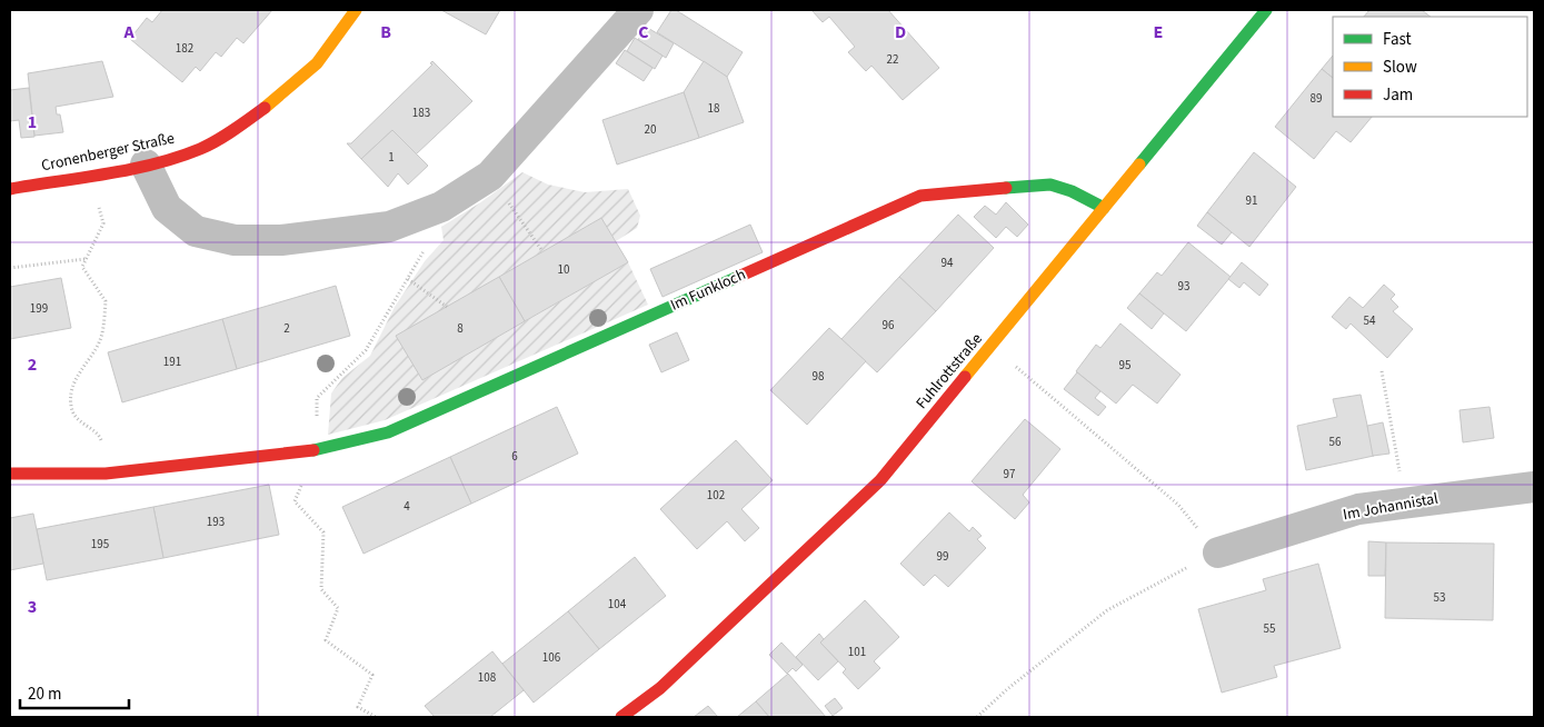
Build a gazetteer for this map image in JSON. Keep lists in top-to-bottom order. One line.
{"streets":{"street":["Cronenberger Straße","Im Funkloch","Fuhlrottstraße","Im Johannistal"]},"crossings":[["Im Funkloch","Fuhlrottstraße"]],"house_numbers":["182","22","89","18","183","20","1","91","94","10","93","199","54","96","2","8","191","95","98","56","6","97","102","4","193","195","99","53","104","55","101","106","108"],"legend":["Fast","Slow","Jam"],"scale_bar":"20 m","grid":{"columns":["A","B","C","D","E"],"rows":["1","2","3"]}}
